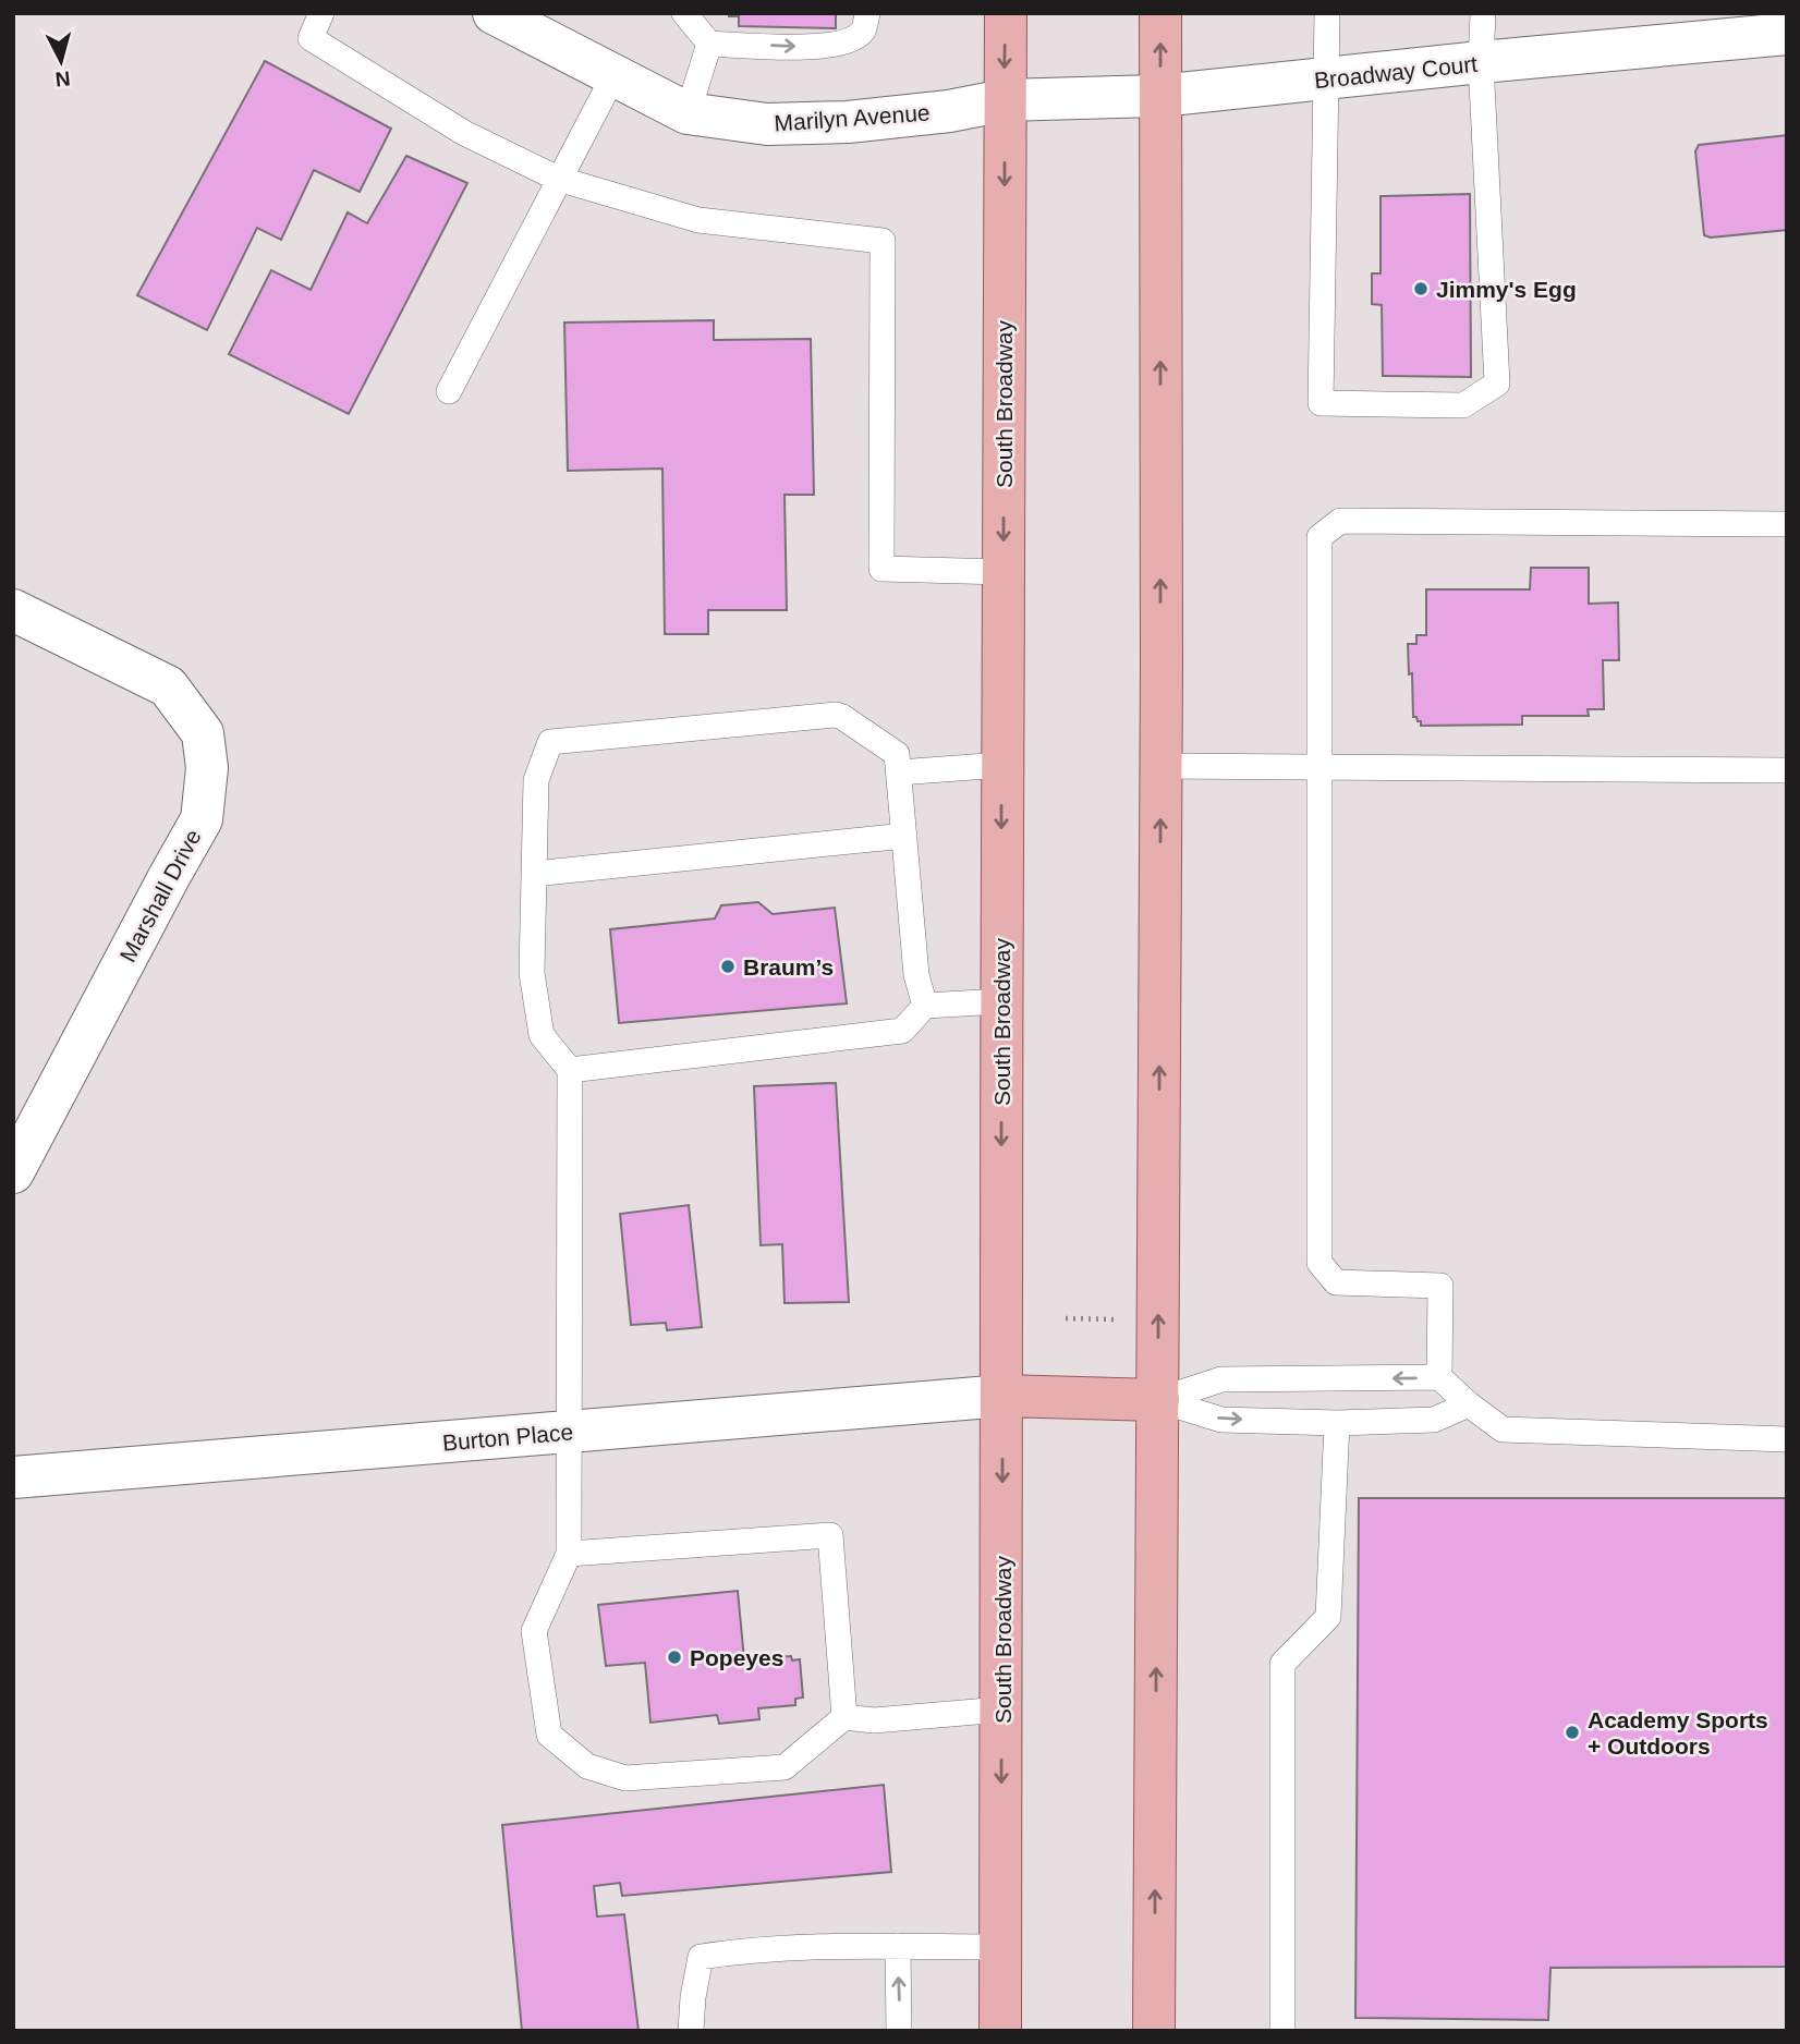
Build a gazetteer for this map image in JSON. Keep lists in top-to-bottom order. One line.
{"streets":{"main road":["South Broadway"],"street":["Broadway Court","Marilyn Avenue","Marshall Drive","Burton Place"]},"crossings":[["Broadway Court","Marilyn Avenue"],["Broadway Court","South Broadway"],["Marilyn Avenue","South Broadway"],["South Broadway","Burton Place"]],"places":["Jimmy's Egg","Braum’s","Popeyes","Academy Sports + Outdoors"],"north":"bottom"}
